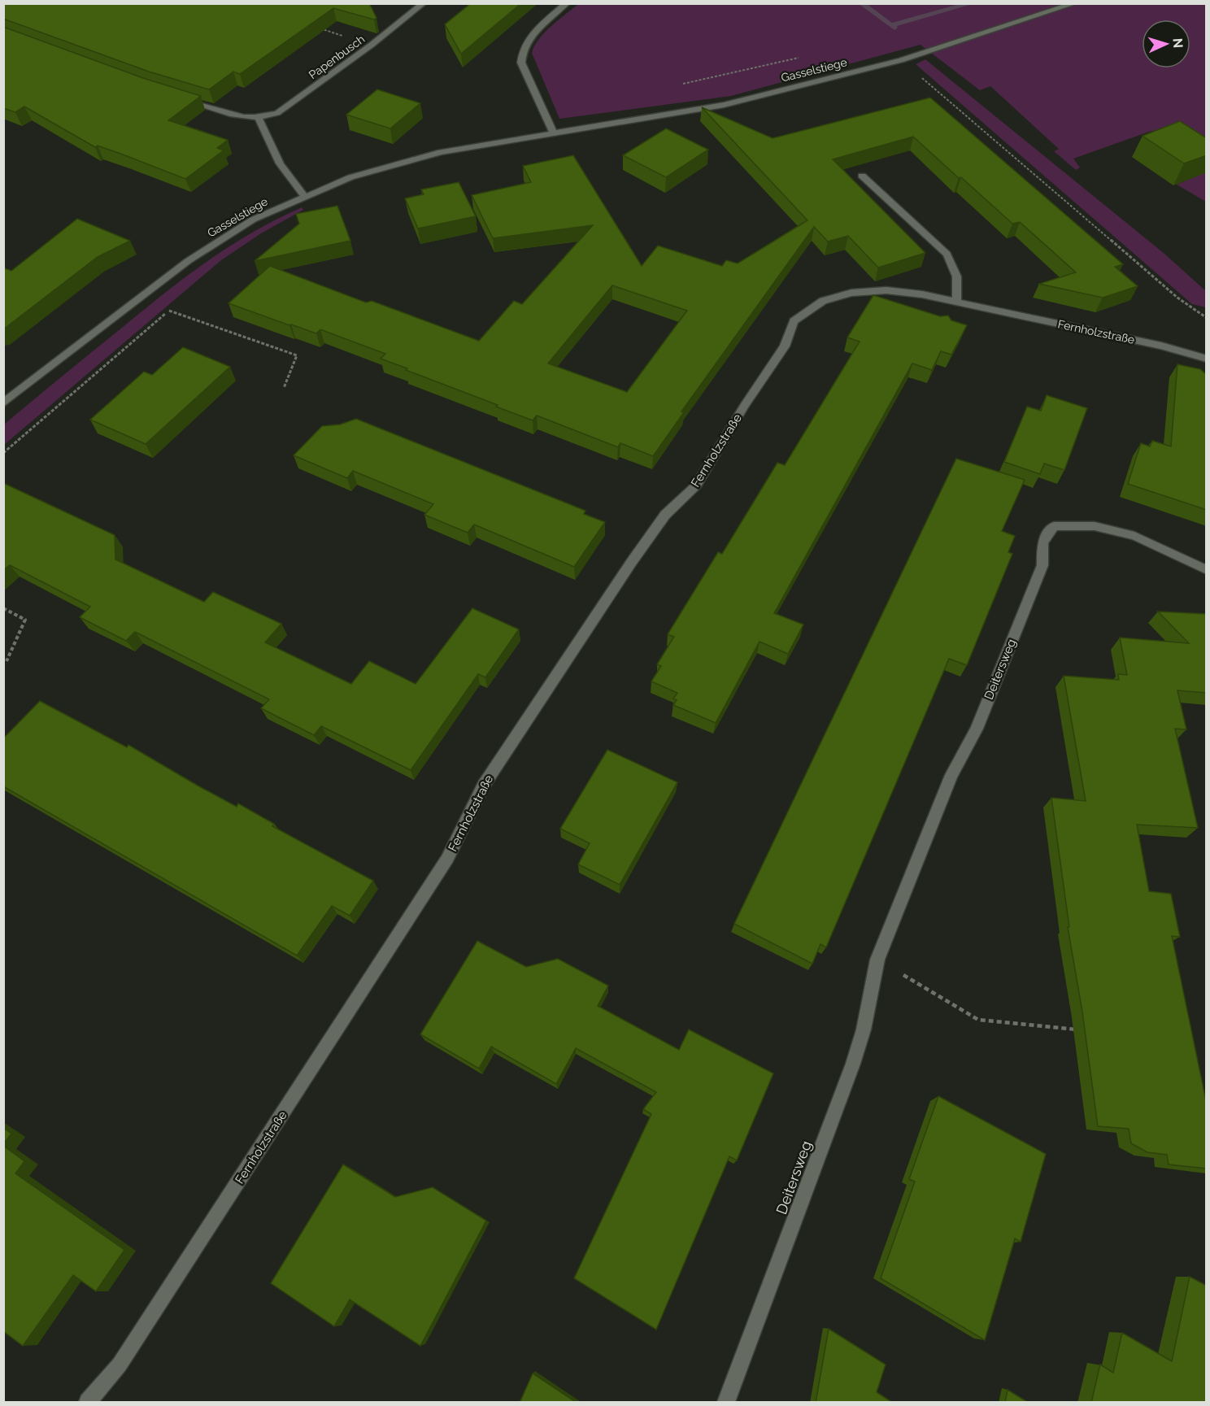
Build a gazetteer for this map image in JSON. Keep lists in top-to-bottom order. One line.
{"streets":{"street":["Papenbusch","Gasselstiege","Fernholzstraße","Deitersweg"]},"north":"right"}
